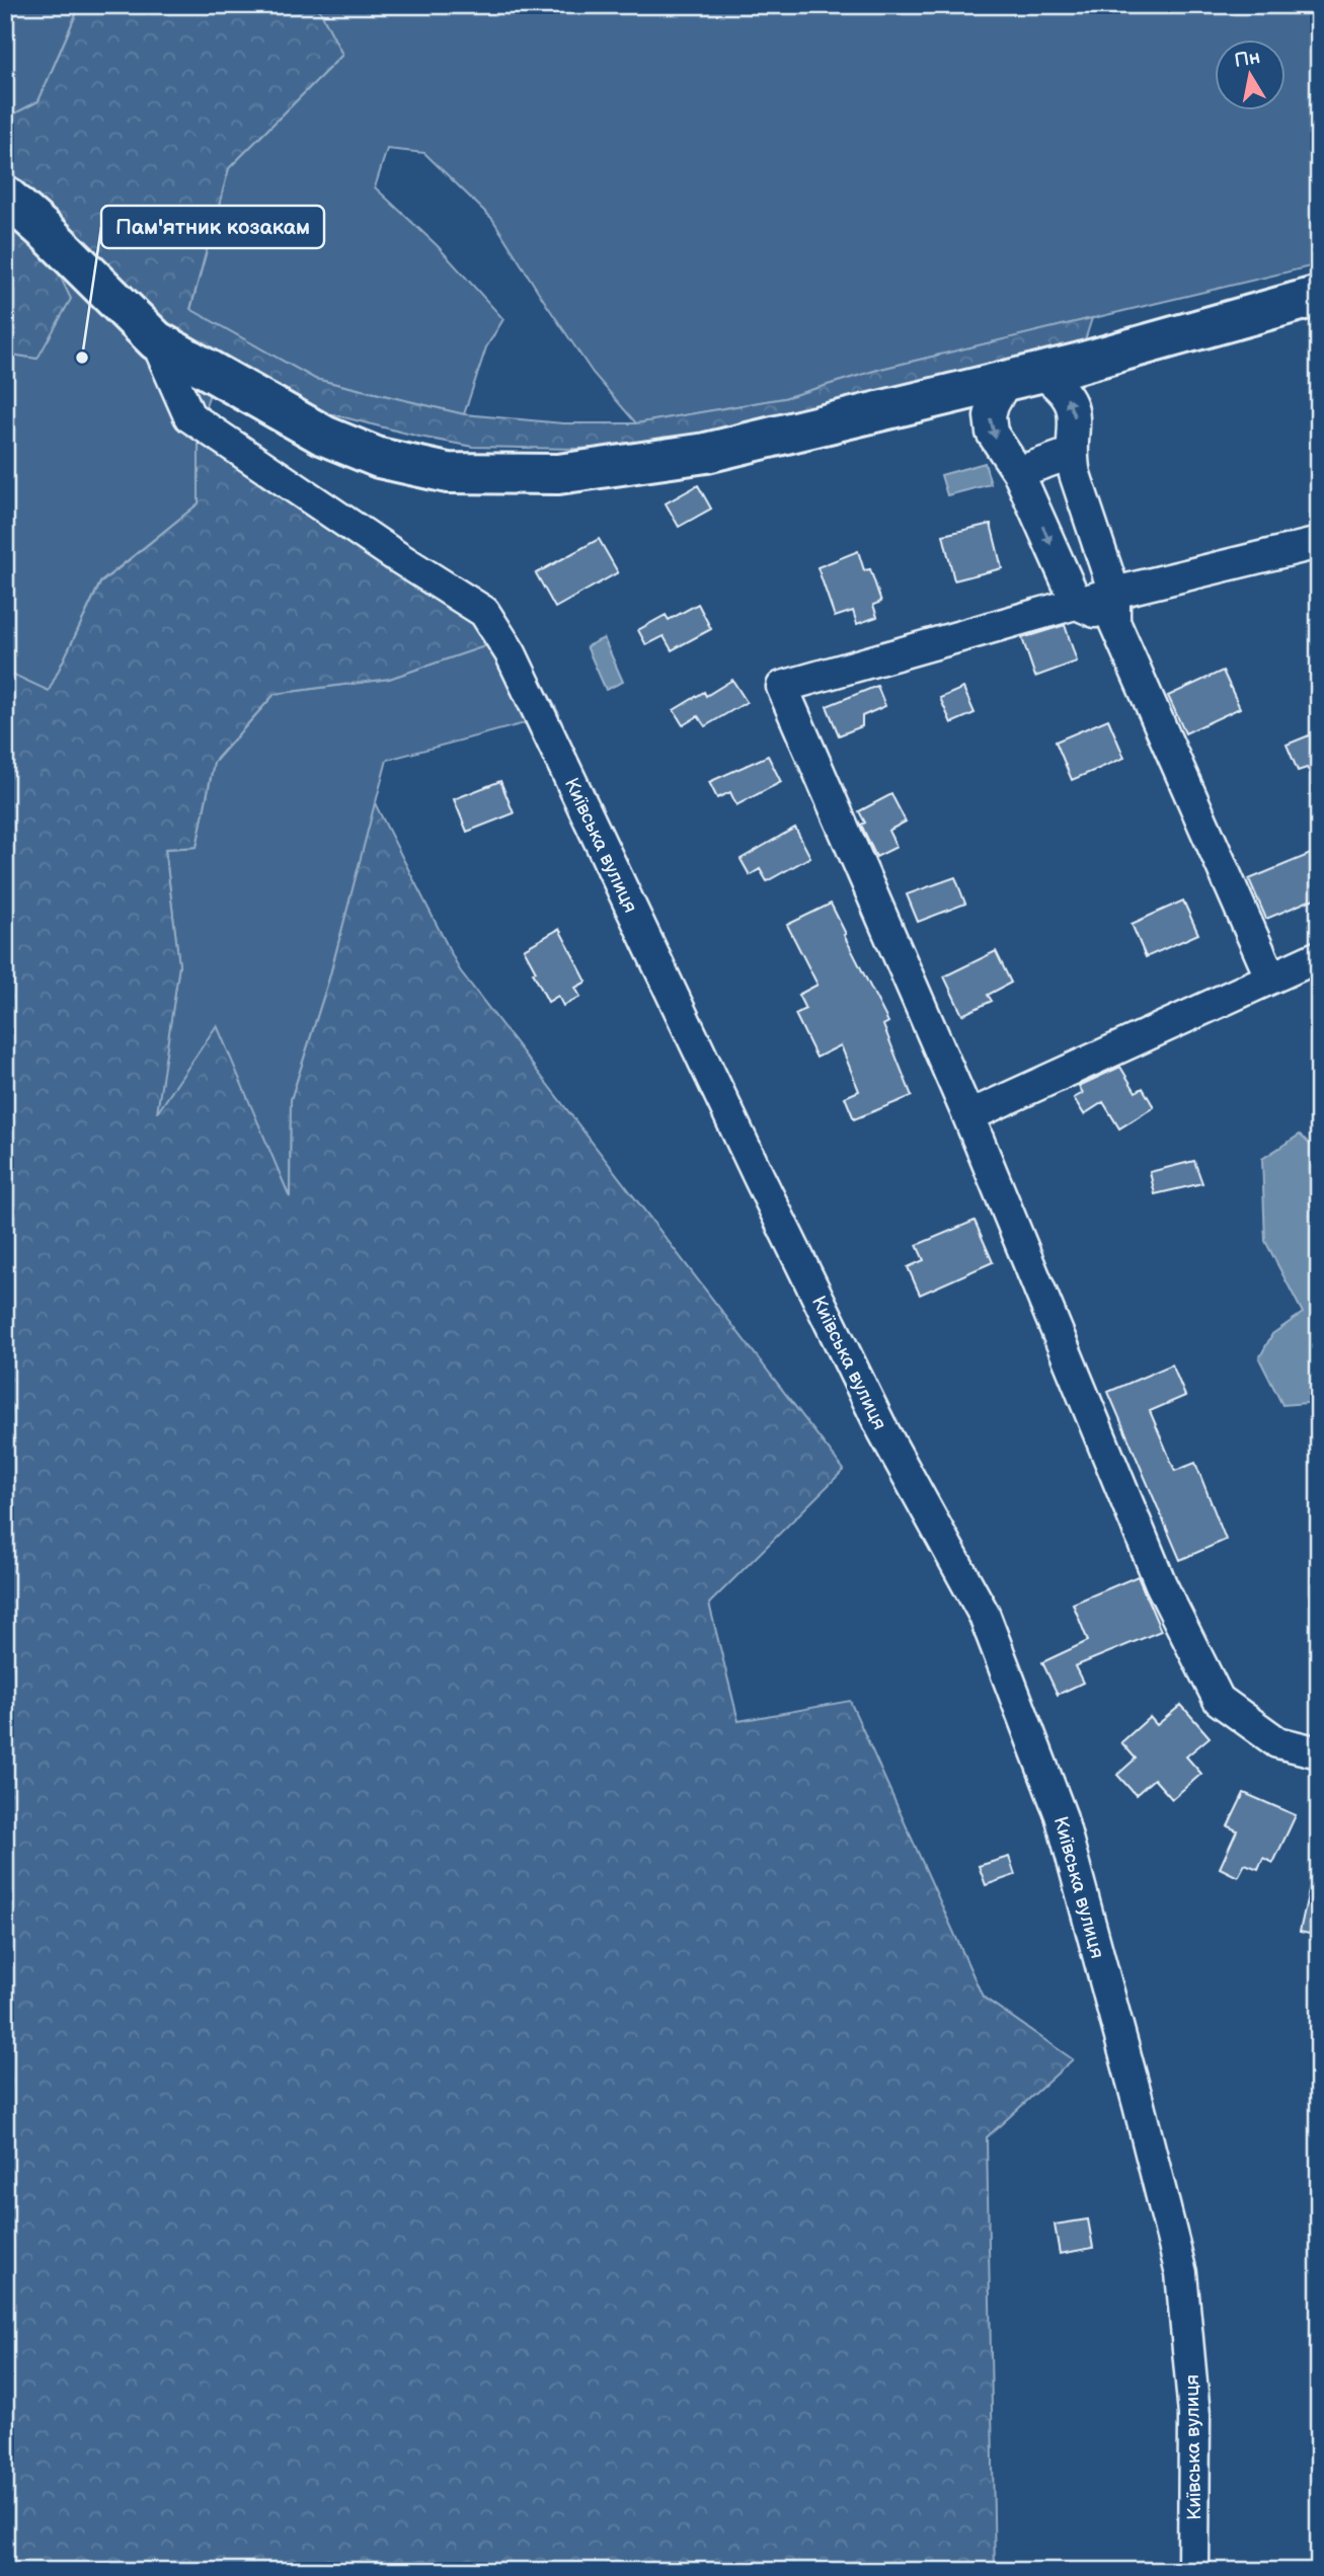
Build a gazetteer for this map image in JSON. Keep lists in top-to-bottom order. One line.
{"streets":{"street":["Київська вулиця"]},"places":["Пам'ятник козакам"],"north":"top"}
